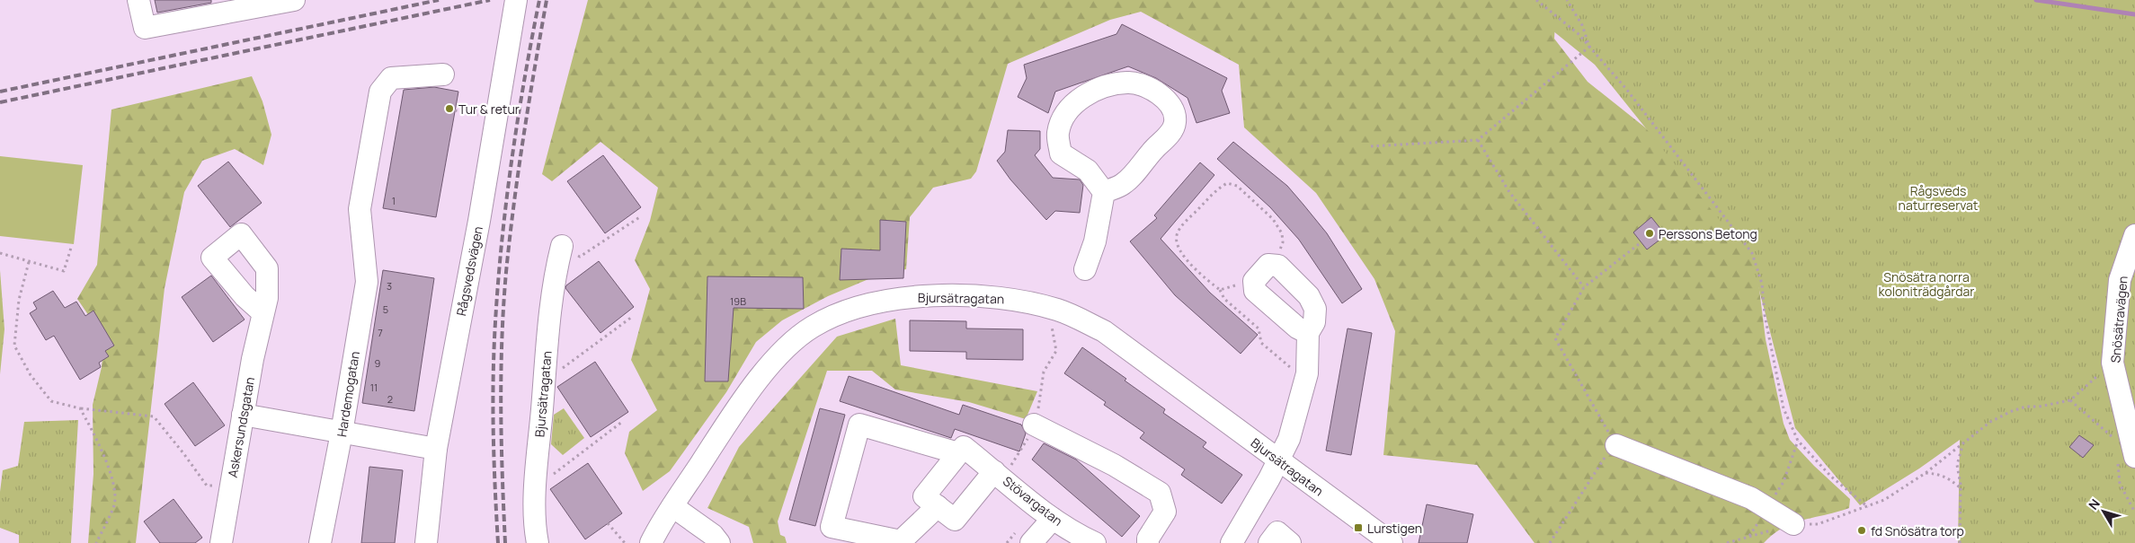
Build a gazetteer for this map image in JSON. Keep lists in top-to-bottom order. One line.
{"streets":{"street":["Rågsvedsvägen","Bjursätragatan","Snösätravägen","Hardemogatan","Askersundsgatan","Stövargatan"]},"parks":["Rågsveds naturreservat","Snösätra norra koloniträdgårdar"],"places":{"other":["Tur & retur","Perssons Betong","fd Snösätra torp"],"transit":["Lurstigen"]},"house_numbers":["1","3","19B","5","7","9","11","2"],"north":"top left"}
